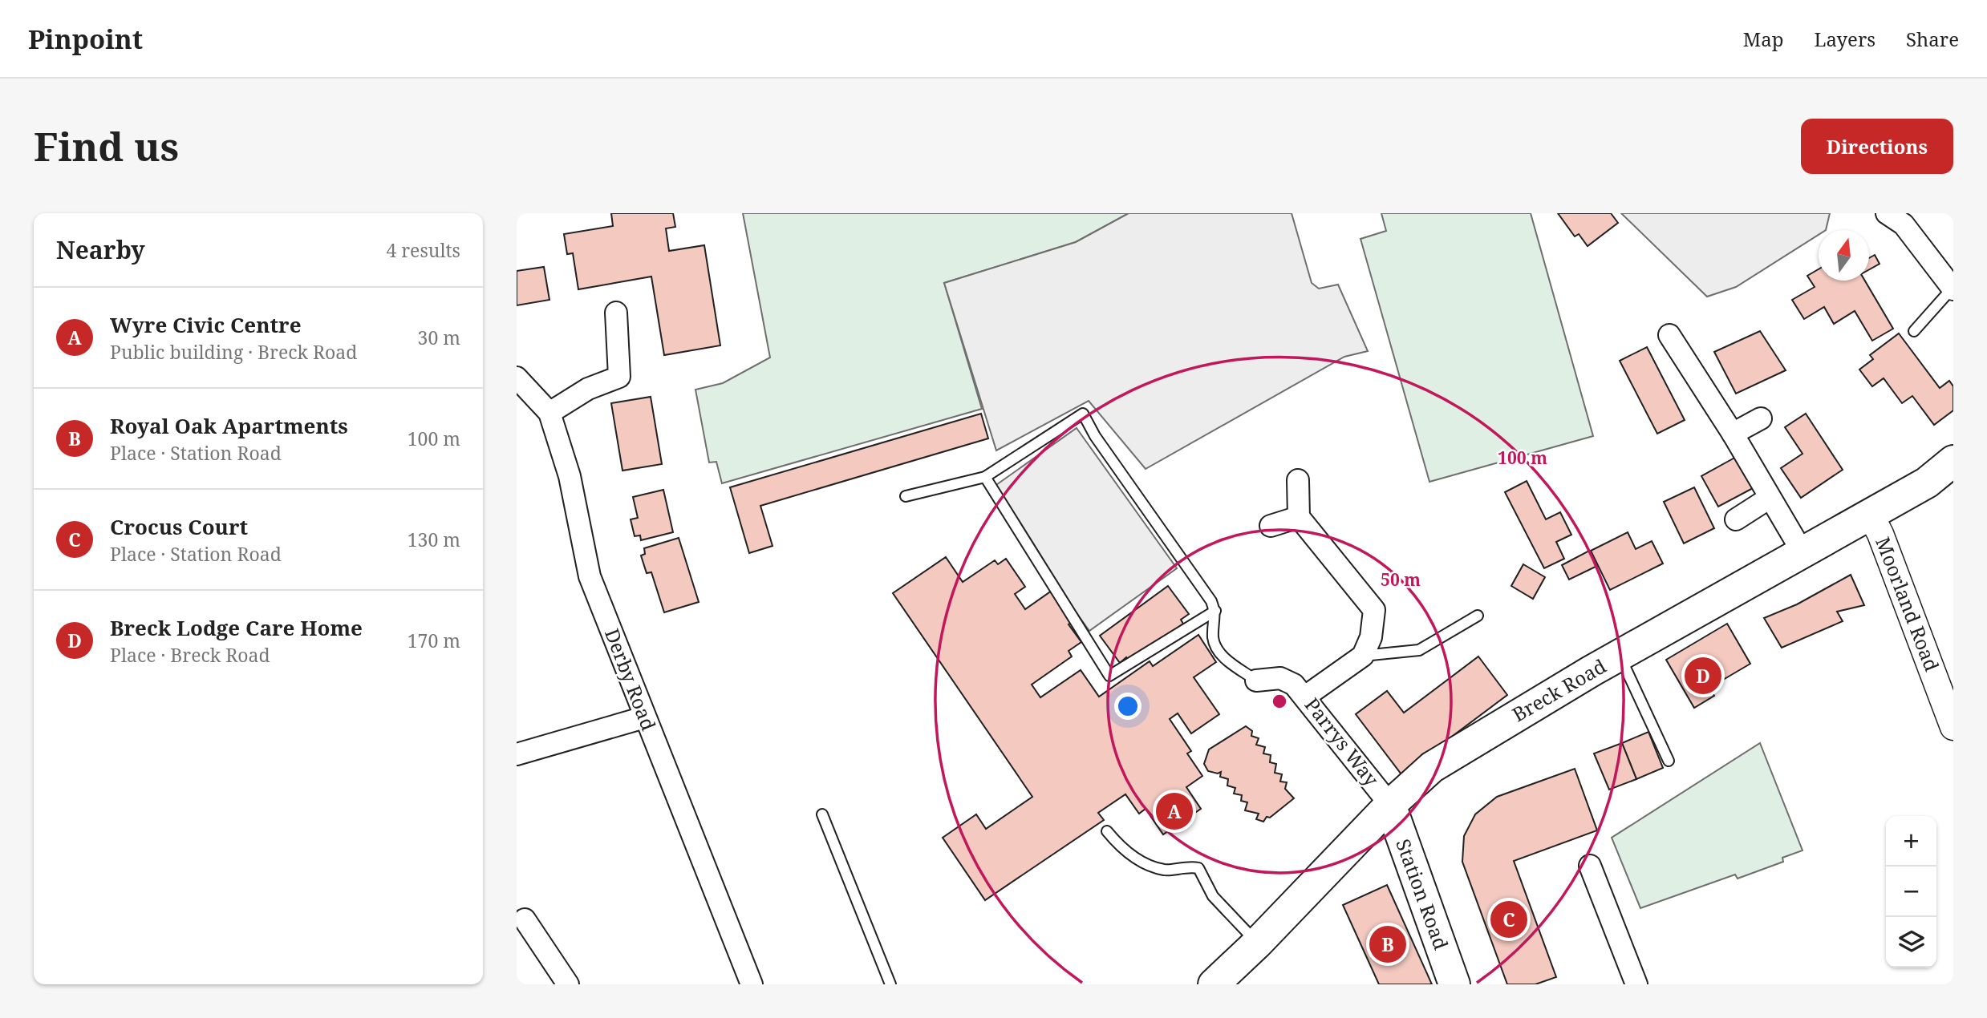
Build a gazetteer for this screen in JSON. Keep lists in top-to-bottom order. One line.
{"streets":{"main road":["Breck Road","Station Road"],"street":["Moorland Road","Derby Road","Parrys Way"]},"crossings":[["Moorland Road","Breck Road"],["Breck Road","Parrys Way"],["Breck Road","Station Road"],["Parrys Way","Station Road"]],"north":"top","page":{"header":"Pinpoint","nav":["Map","Layers","Share"],"buttons":"Directions","title":"Find us","heading":["Nearby","4 results"],"list":[{"mark":"A","name":"Wyre Civic Centre","note":"Public building · Breck Road","value":"30 m"},{"mark":"B","name":"Royal Oak Apartments","note":"Place · Station Road","value":"100 m"},{"mark":"C","name":"Crocus Court","note":"Place · Station Road","value":"130 m"},{"mark":"D","name":"Breck Lodge Care Home","note":"Place · Breck Road","value":"170 m"}],"pins":["D","A","C","B"],"map_buttons":["+","−"]},"rings":["100 m","50 m"]}
